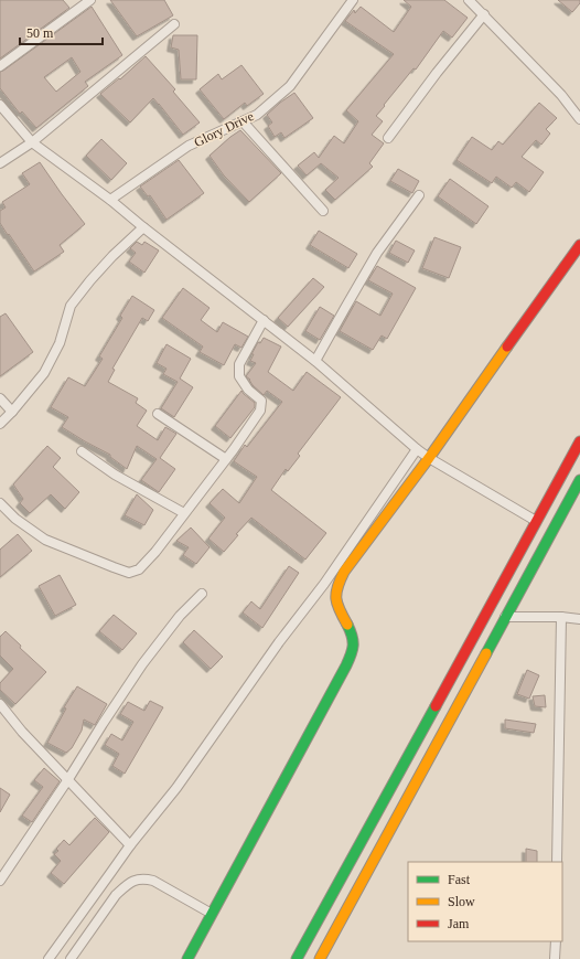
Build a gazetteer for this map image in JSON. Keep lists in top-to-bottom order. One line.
{"streets":{"street":["Glory Drive"]},"legend":["Fast","Slow","Jam"],"scale_bar":"50 m"}
